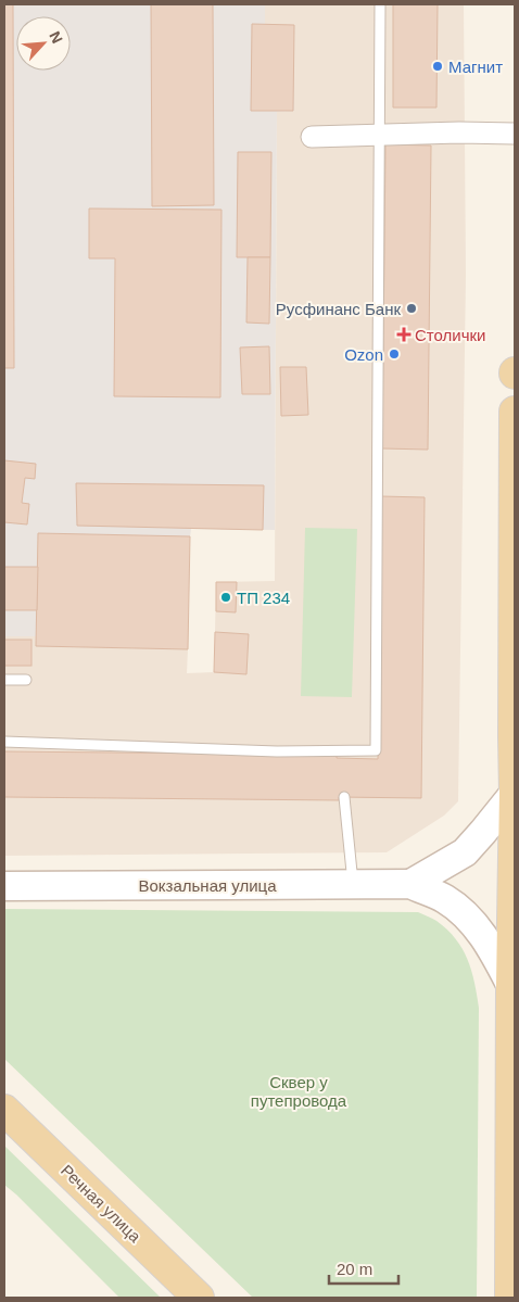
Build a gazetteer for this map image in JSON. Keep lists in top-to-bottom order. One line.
{"streets":{"main road":["Вокзальная улица","Речная улица"]},"parks":["Сквер у путепровода"],"places":{"other":["Магнит","Русфинанс Банк","Ozon","ТП 234"],"health":["Столички"]},"scale_bar":"20 m","north":"top right"}
